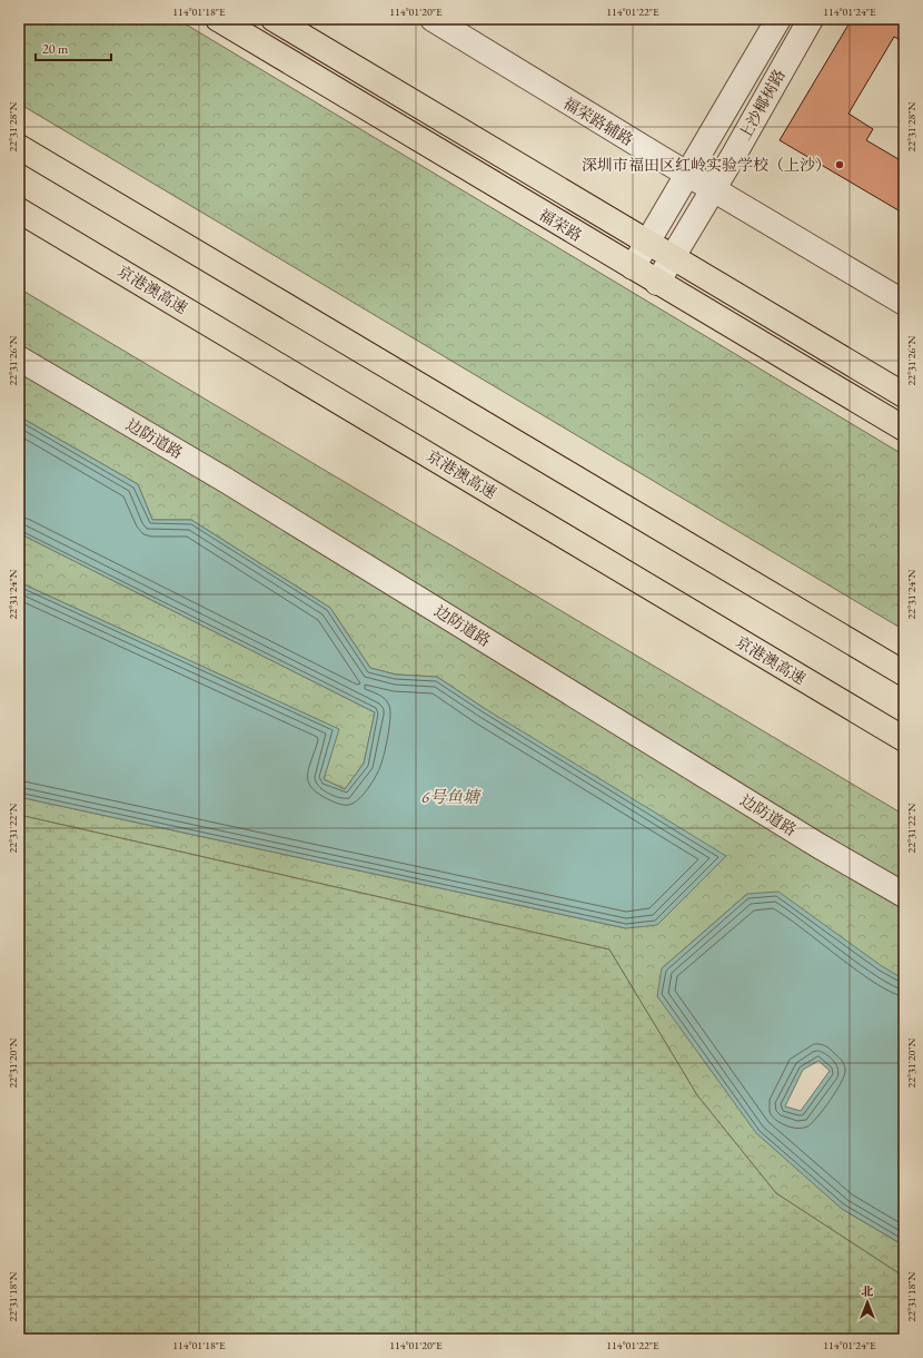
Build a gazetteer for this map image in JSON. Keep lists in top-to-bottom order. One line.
{"streets":{"main road":["福荣路","京港澳高速"],"street":["上沙椰树路","福荣路辅路","边防道路"]},"crossings":[["上沙椰树路","福荣路辅路"],["上沙椰树路","福荣路"]],"water":["6号鱼塘"],"places":["深圳市福田区红岭实验学校（上沙）"],"scale_bar":"20 m","north":"top","coordinates":["114°01'18\"E","114°01'20\"E","114°01'22\"E","114°01'24\"E","22°31'28\"N","22°31'26\"N","22°31'24\"N","22°31'22\"N","22°31'20\"N","22°31'18\"N"]}
